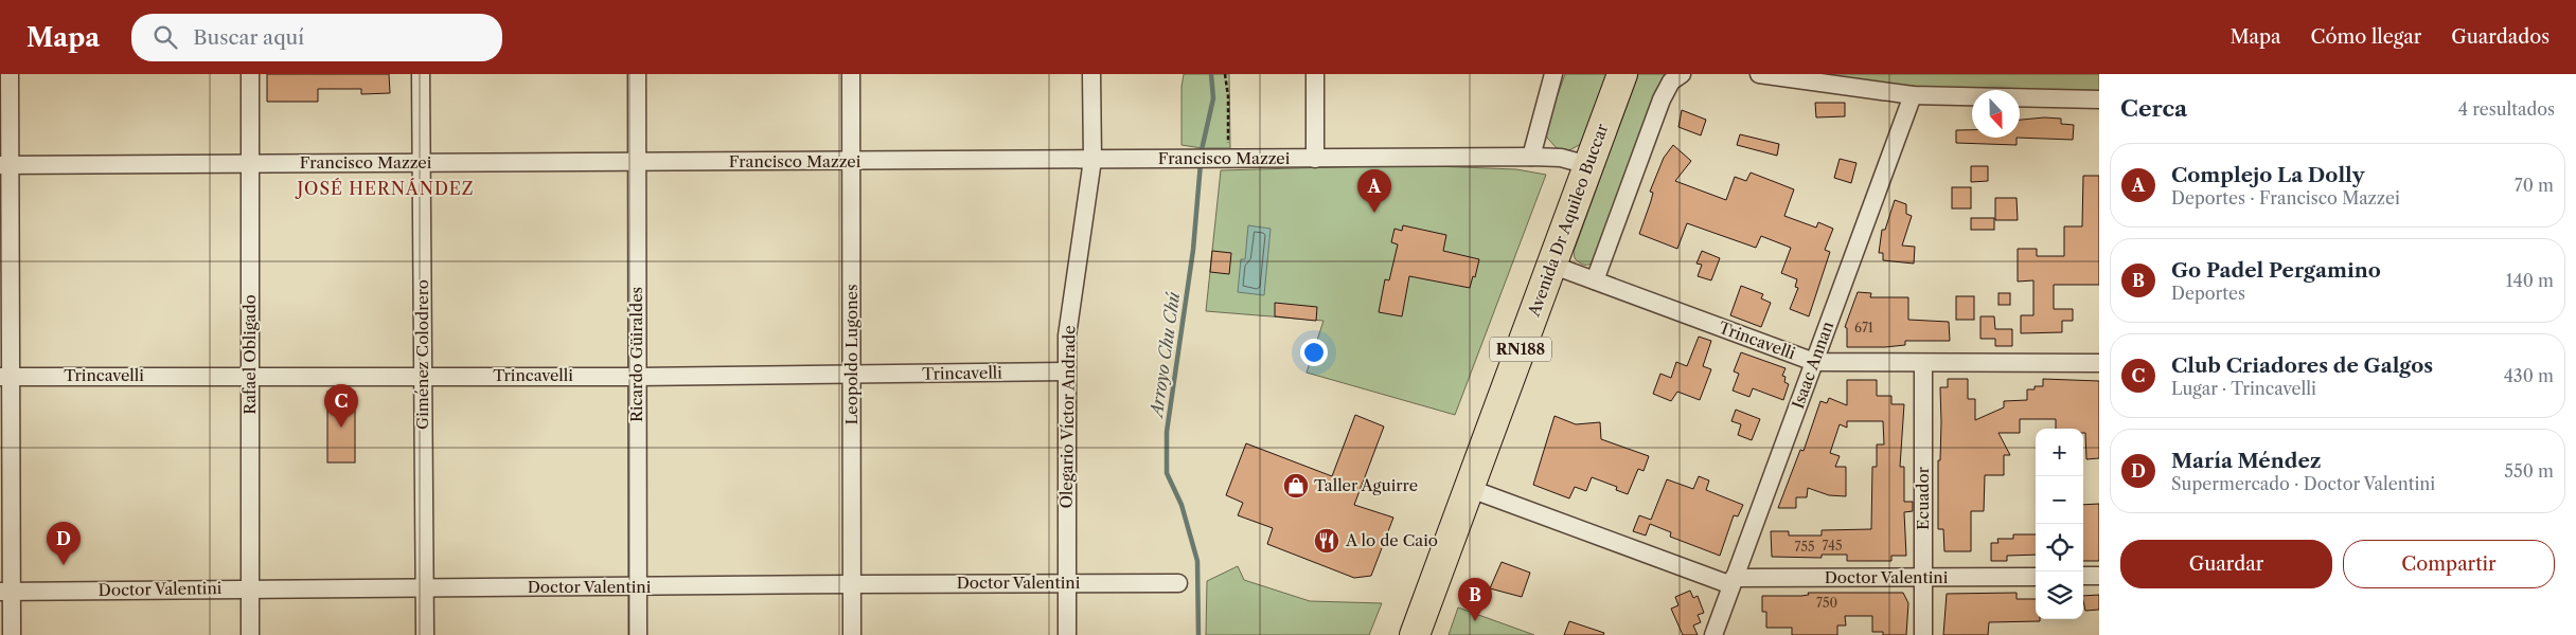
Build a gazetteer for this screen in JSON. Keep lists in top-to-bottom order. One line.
{"streets":{"highway":["Avenida Dr Aquileo Buccar","RN188"],"street":["Francisco Mazzei","Trincavelli","Rafael Obligado","Giménez Colodrero","Ricardo Güiraldes","Leopoldo Lugones","Isaac Annan","Olegario Víctor Andrade","Ecuador","Doctor Valentini"]},"crossings":[["Francisco Mazzei","Avenida Dr Aquileo Buccar"],["Francisco Mazzei","Rafael Obligado"],["Francisco Mazzei","Giménez Colodrero"],["Francisco Mazzei","Ricardo Güiraldes"],["Francisco Mazzei","Leopoldo Lugones"],["Francisco Mazzei","Olegario Víctor Andrade"],["Avenida Dr Aquileo Buccar","Trincavelli"],["Avenida Dr Aquileo Buccar","Doctor Valentini"],["Trincavelli","Rafael Obligado"],["Trincavelli","Giménez Colodrero"],["Trincavelli","Ricardo Güiraldes"],["Trincavelli","Leopoldo Lugones"],["Trincavelli","Isaac Annan"],["Trincavelli","Olegario Víctor Andrade"],["Trincavelli","Ecuador"],["Rafael Obligado","Doctor Valentini"],["Giménez Colodrero","Doctor Valentini"],["Ricardo Güiraldes","Doctor Valentini"],["Leopoldo Lugones","Doctor Valentini"],["Isaac Annan","Doctor Valentini"],["Olegario Víctor Andrade","Doctor Valentini"],["Ecuador","Doctor Valentini"]],"districts":["JOSÉ HERNÁNDEZ"],"water":["Arroyo Chu Chú"],"places":{"shop":["Taller Aguirre"],"restaurant":["A lo de Caio"]},"house_numbers":["671","745","755","750"],"north":"bottom","page":{"header":"Mapa","search":"Buscar aquí","nav":["Mapa","Cómo llegar","Guardados"],"heading":["Cerca","4 resultados"],"list":[{"mark":"A","name":"Complejo La Dolly","note":"Deportes · Francisco Mazzei","value":"70 m"},{"mark":"B","name":"Go Padel Pergamino","note":"Deportes","value":"140 m"},{"mark":"C","name":"Club Criadores de Galgos","note":"Lugar · Trincavelli","value":"430 m"},{"mark":"D","name":"María Méndez","note":"Supermercado · Doctor Valentini","value":"550 m"}],"pins":["A","C","D","B"],"map_buttons":["+","−"],"buttons":["Guardar","Compartir"]}}
